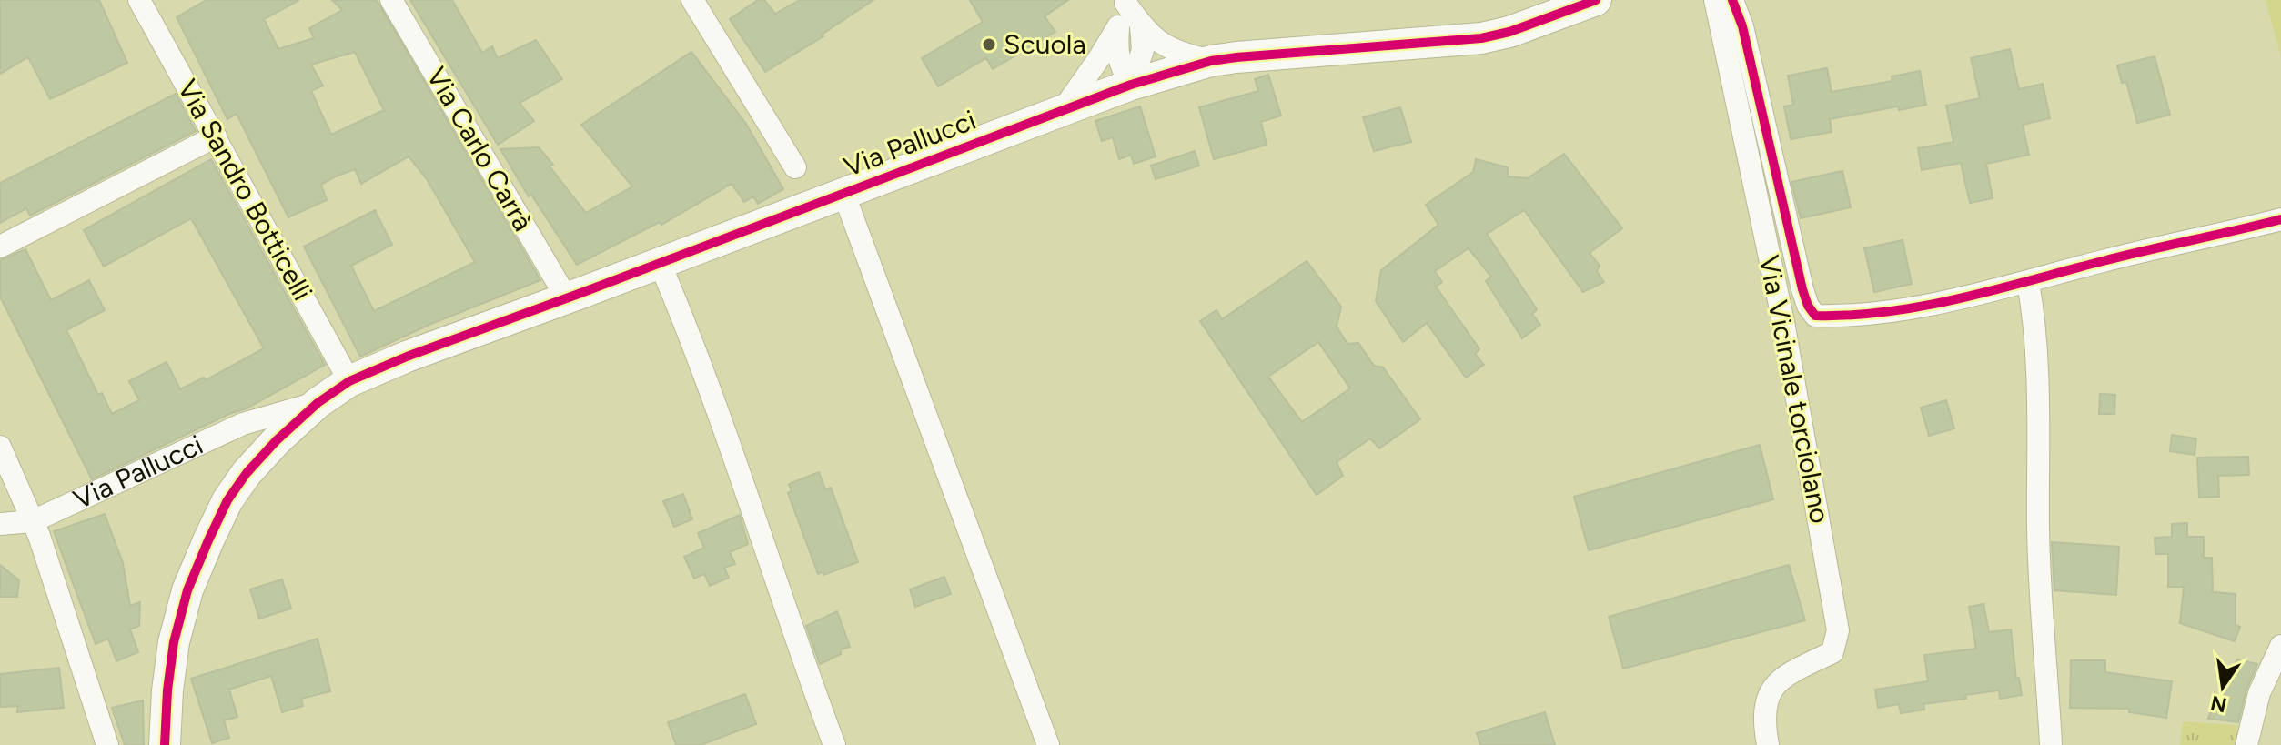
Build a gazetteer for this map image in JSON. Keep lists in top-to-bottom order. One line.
{"streets":{"street":["Via Pallucci","Via Carlo Carrà","Via Sandro Botticelli","Via Vicinale torciolano"]},"crossings":[["Via Pallucci","Via Carlo Carrà"],["Via Pallucci","Via Sandro Botticelli"]],"places":["Scuola"],"north":"bottom"}
